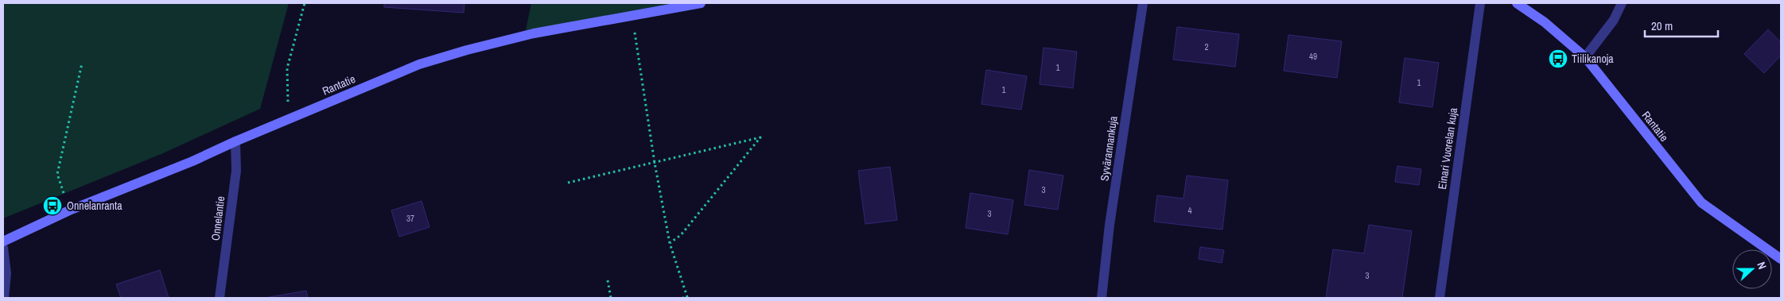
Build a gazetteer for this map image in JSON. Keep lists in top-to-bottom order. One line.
{"streets":{"street":["Rantatie","Syvärannankuja","Einari Vuorelan kuja","Onnelantie"]},"crossings":[["Rantatie","Onnelantie"]],"places":{"bus stop":["Tiilikanoja","Onnelanranta"]},"house_numbers":["2","49","1","1","1","3","4","3","37","3"],"scale_bar":"20 m","north":"right"}
